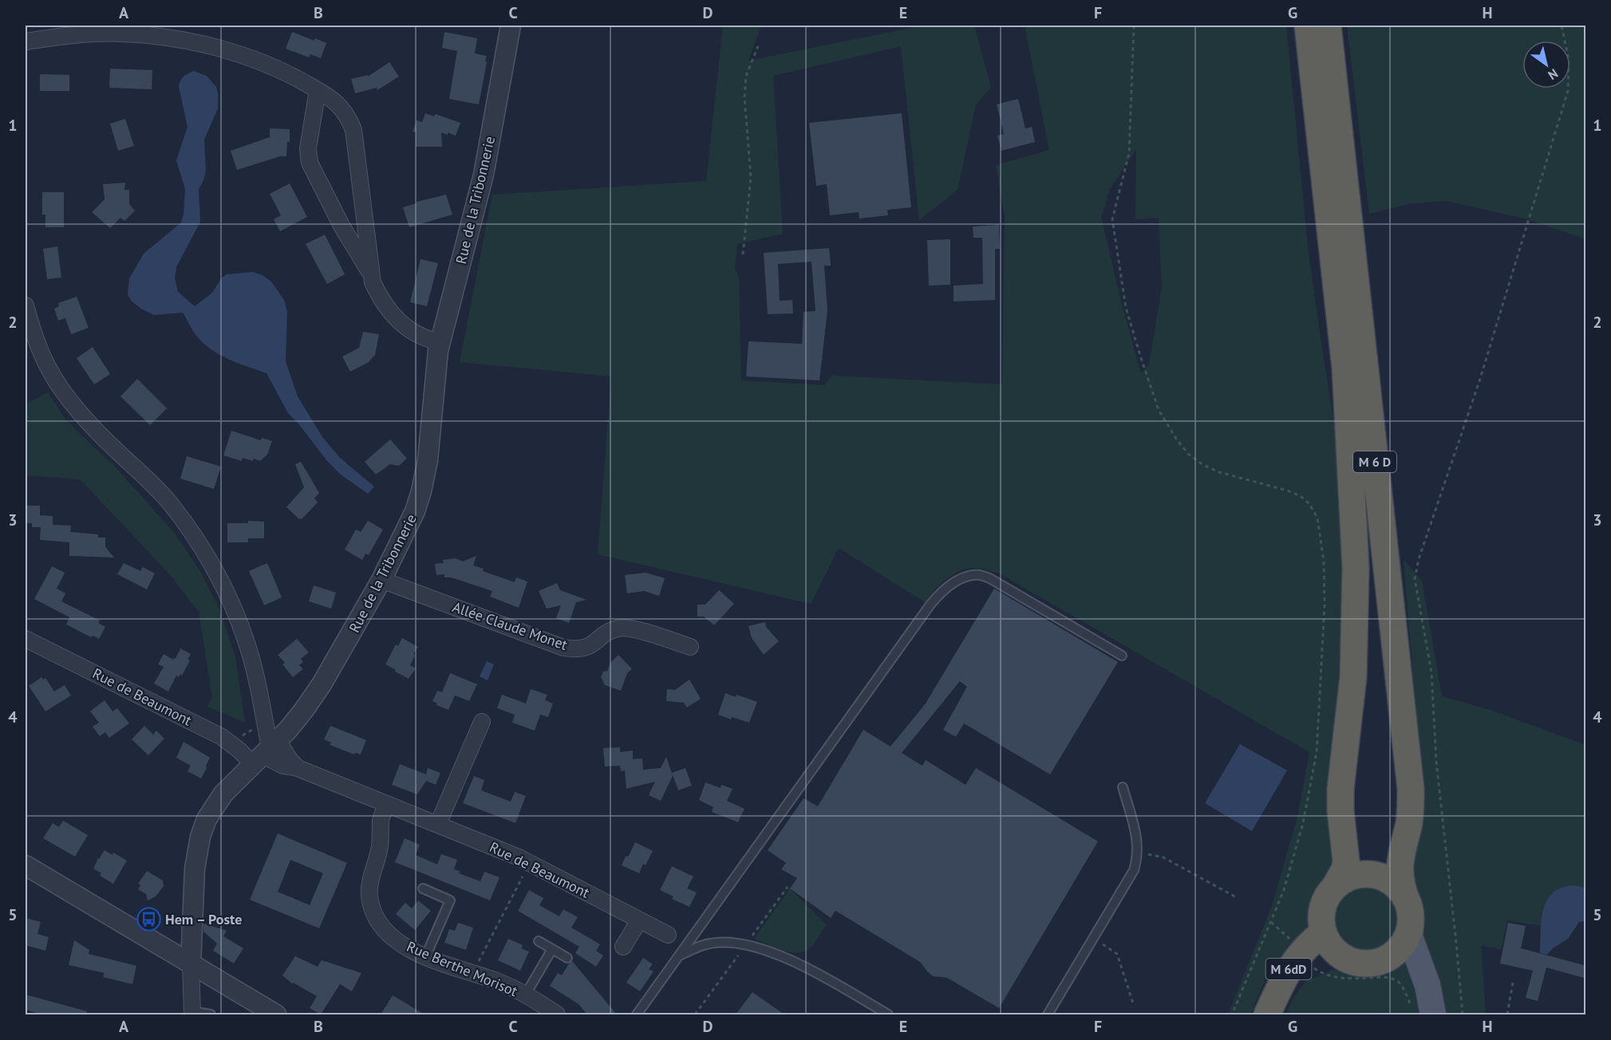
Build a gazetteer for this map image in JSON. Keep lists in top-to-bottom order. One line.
{"streets":{"highway":["M 6 D","M 6dD"],"street":["Rue de la Tribonnerie","Allée Claude Monet","Rue de Beaumont","Rue Berthe Morisot"]},"crossings":[["Rue de la Tribonnerie","Allée Claude Monet"],["Rue de la Tribonnerie","Rue de Beaumont"],["M 6 D","M 6dD"],["Rue de Beaumont","Rue Berthe Morisot"]],"places":{"bus stop":["Hem – Poste"]},"north":"bottom right","grid":{"columns":["A","B","C","D","E","F","G","H"],"rows":["1","2","3","4","5"]}}
